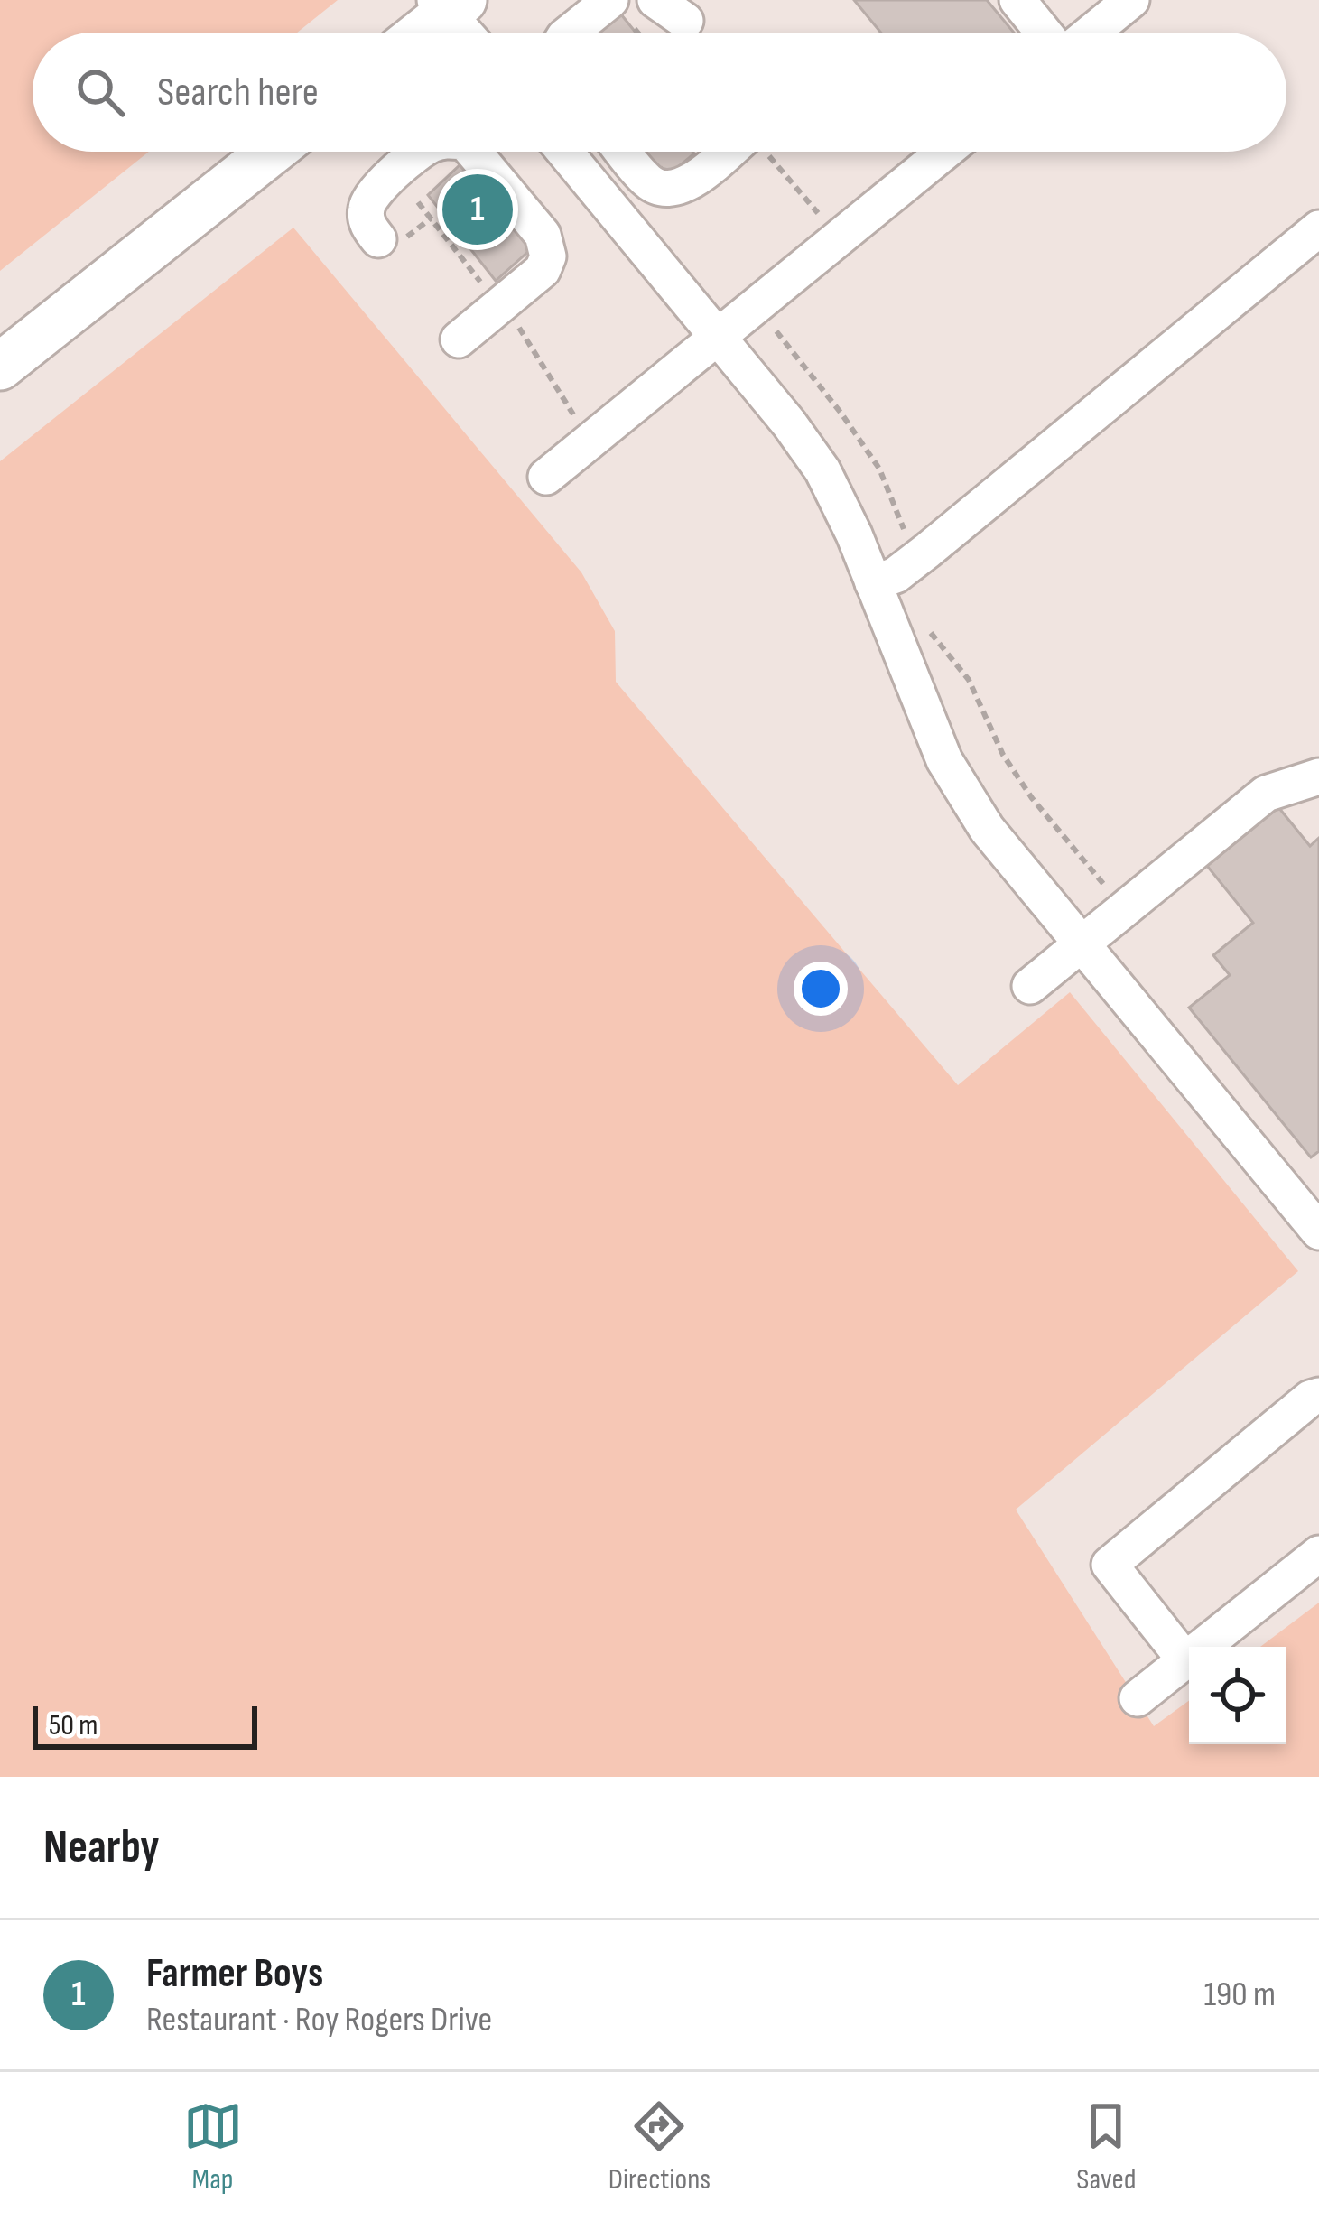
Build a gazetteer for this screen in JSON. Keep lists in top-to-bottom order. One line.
{"scale_bar":"50 m","page":{"search":"Search here","pins":"1","scale":"50 m","heading":"Nearby","list":[{"mark":"1","name":"Farmer Boys","note":"Restaurant · Roy Rogers Drive","value":"190 m"}],"nav":["Map","Directions","Saved"]}}
